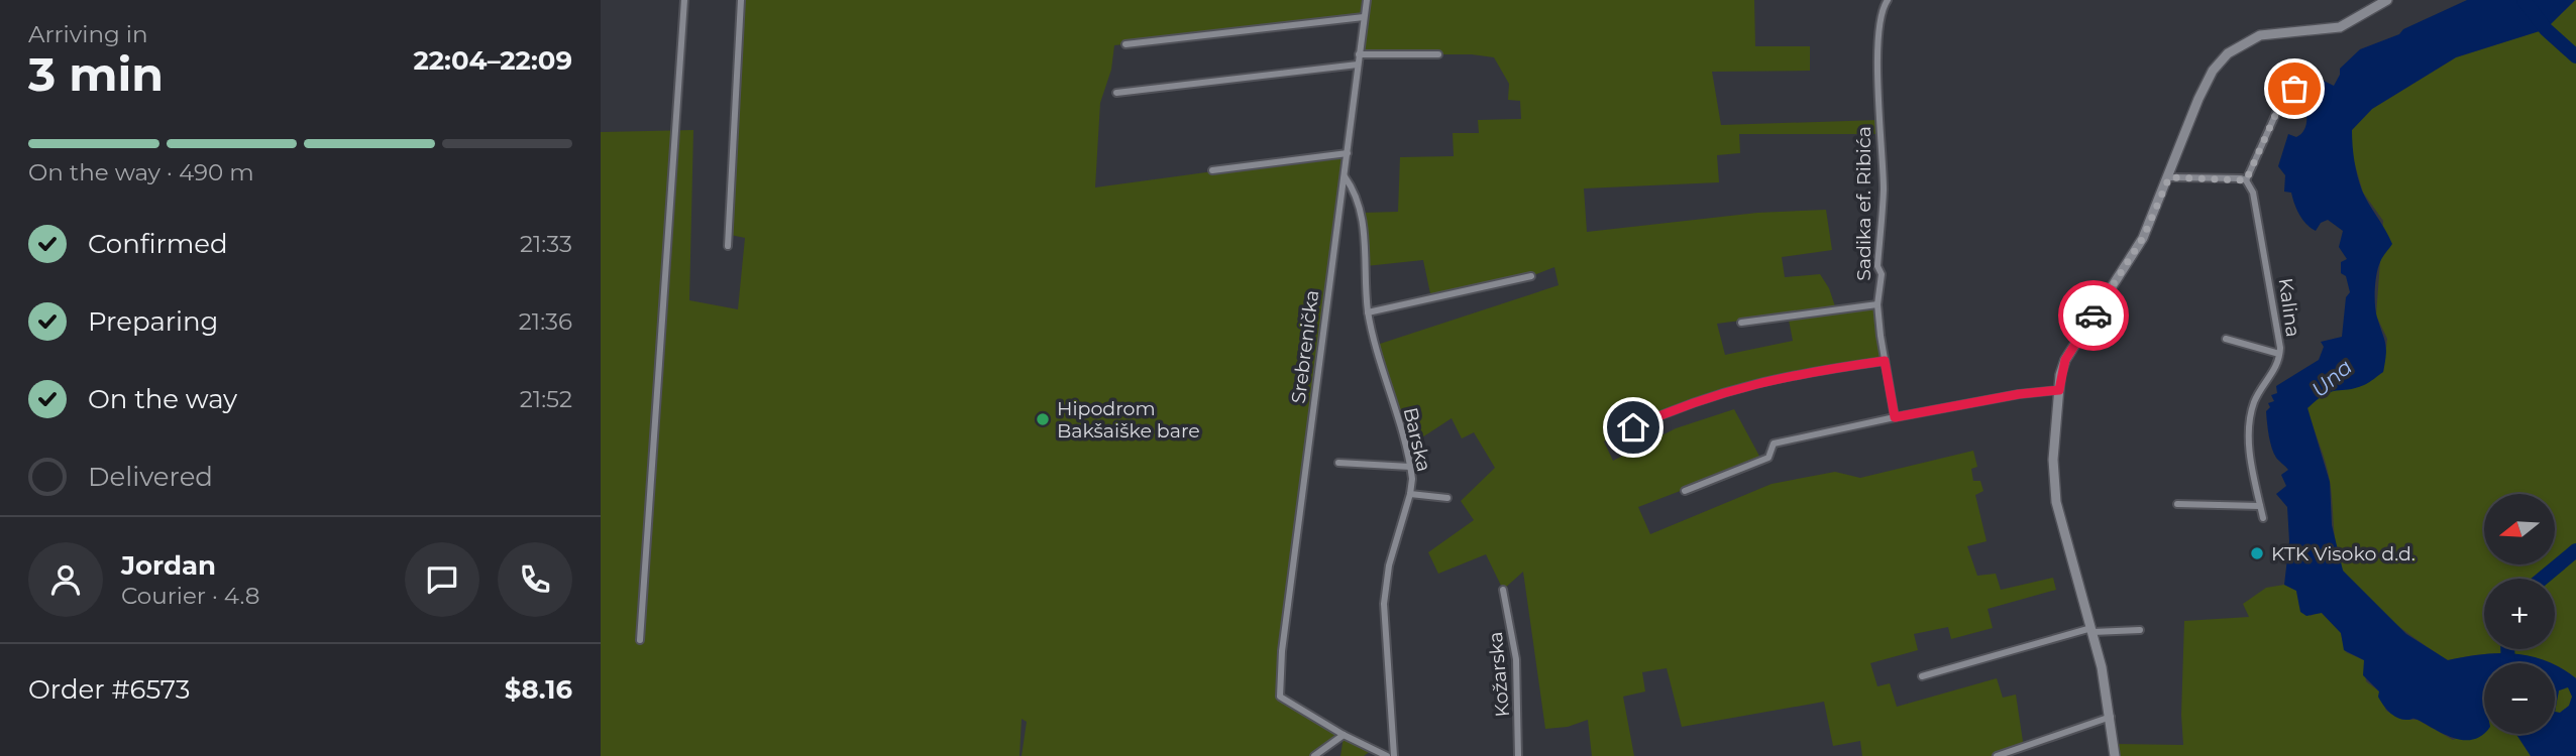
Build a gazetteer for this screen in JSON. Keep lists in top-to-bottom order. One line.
{"streets":{"street":["Sadika ef. Ribića","Kalina","Srebrenička","Barska","Kožarska"]},"crossings":[["Srebrenička","Barska"]],"water":["Una"],"places":["Hipodrom Bakšaiške bare","KTK Visoko d.d."],"north":"left","page":{"heading":["3 min","Arriving in","22:04–22:09"],"panel":["Jordan","Courier · 4.8","Order #6573","$8.16"],"bar":"On the way · 490 m","list":[["Confirmed","21:33"],["Preparing","21:36"],["On the way","21:52"],"Delivered"],"map_buttons":["+","−"]}}
